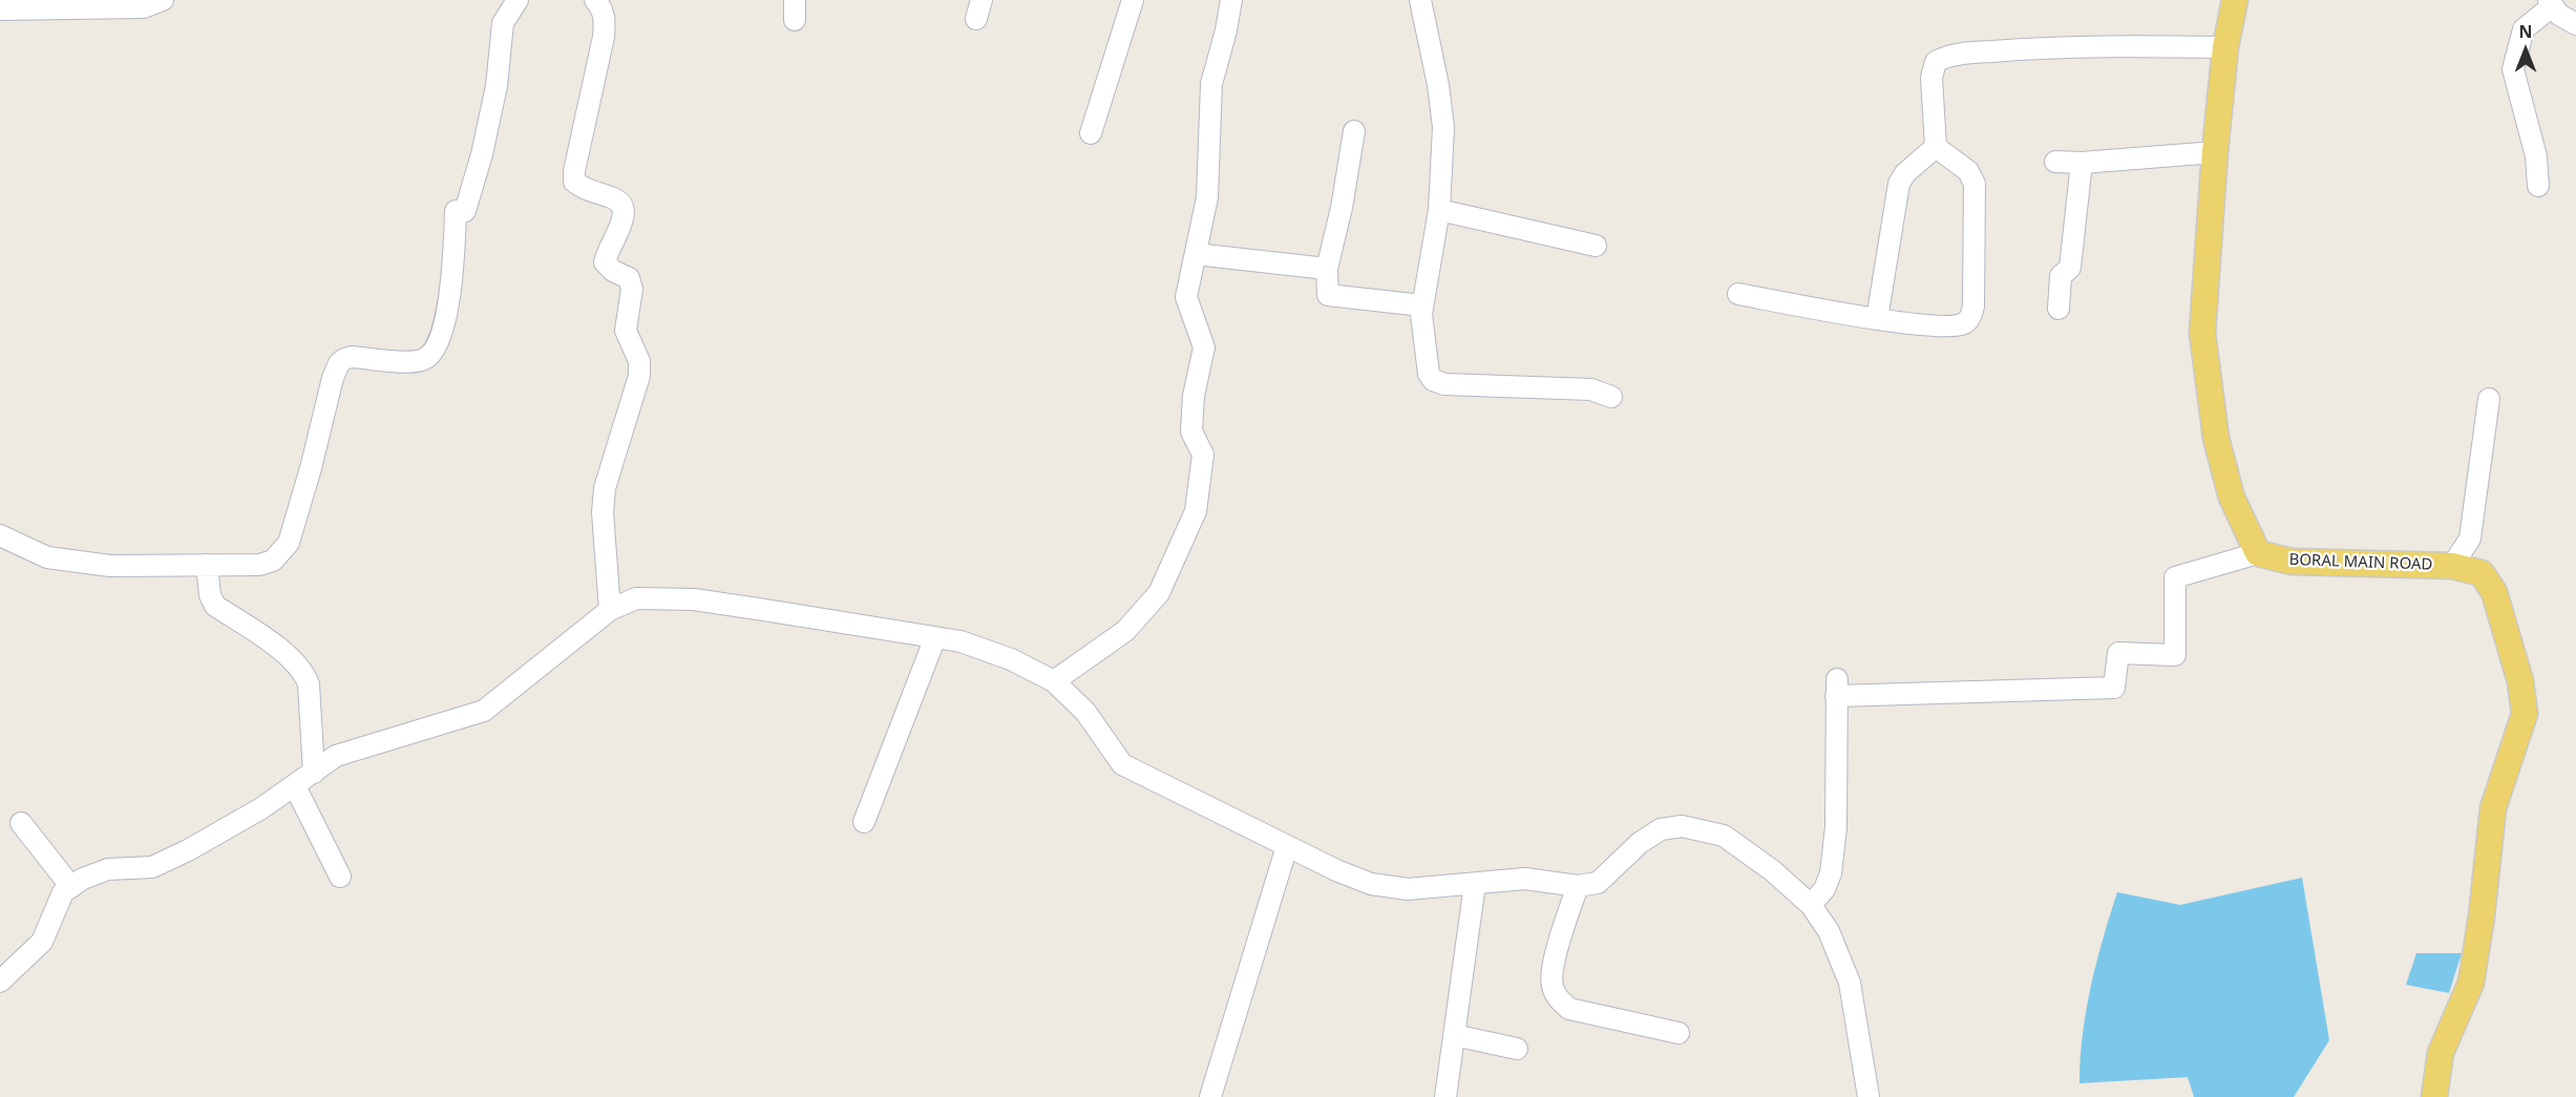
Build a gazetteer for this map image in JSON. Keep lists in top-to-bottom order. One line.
{"streets":{"main road":["BORAL MAIN ROAD"]},"north":"top"}
